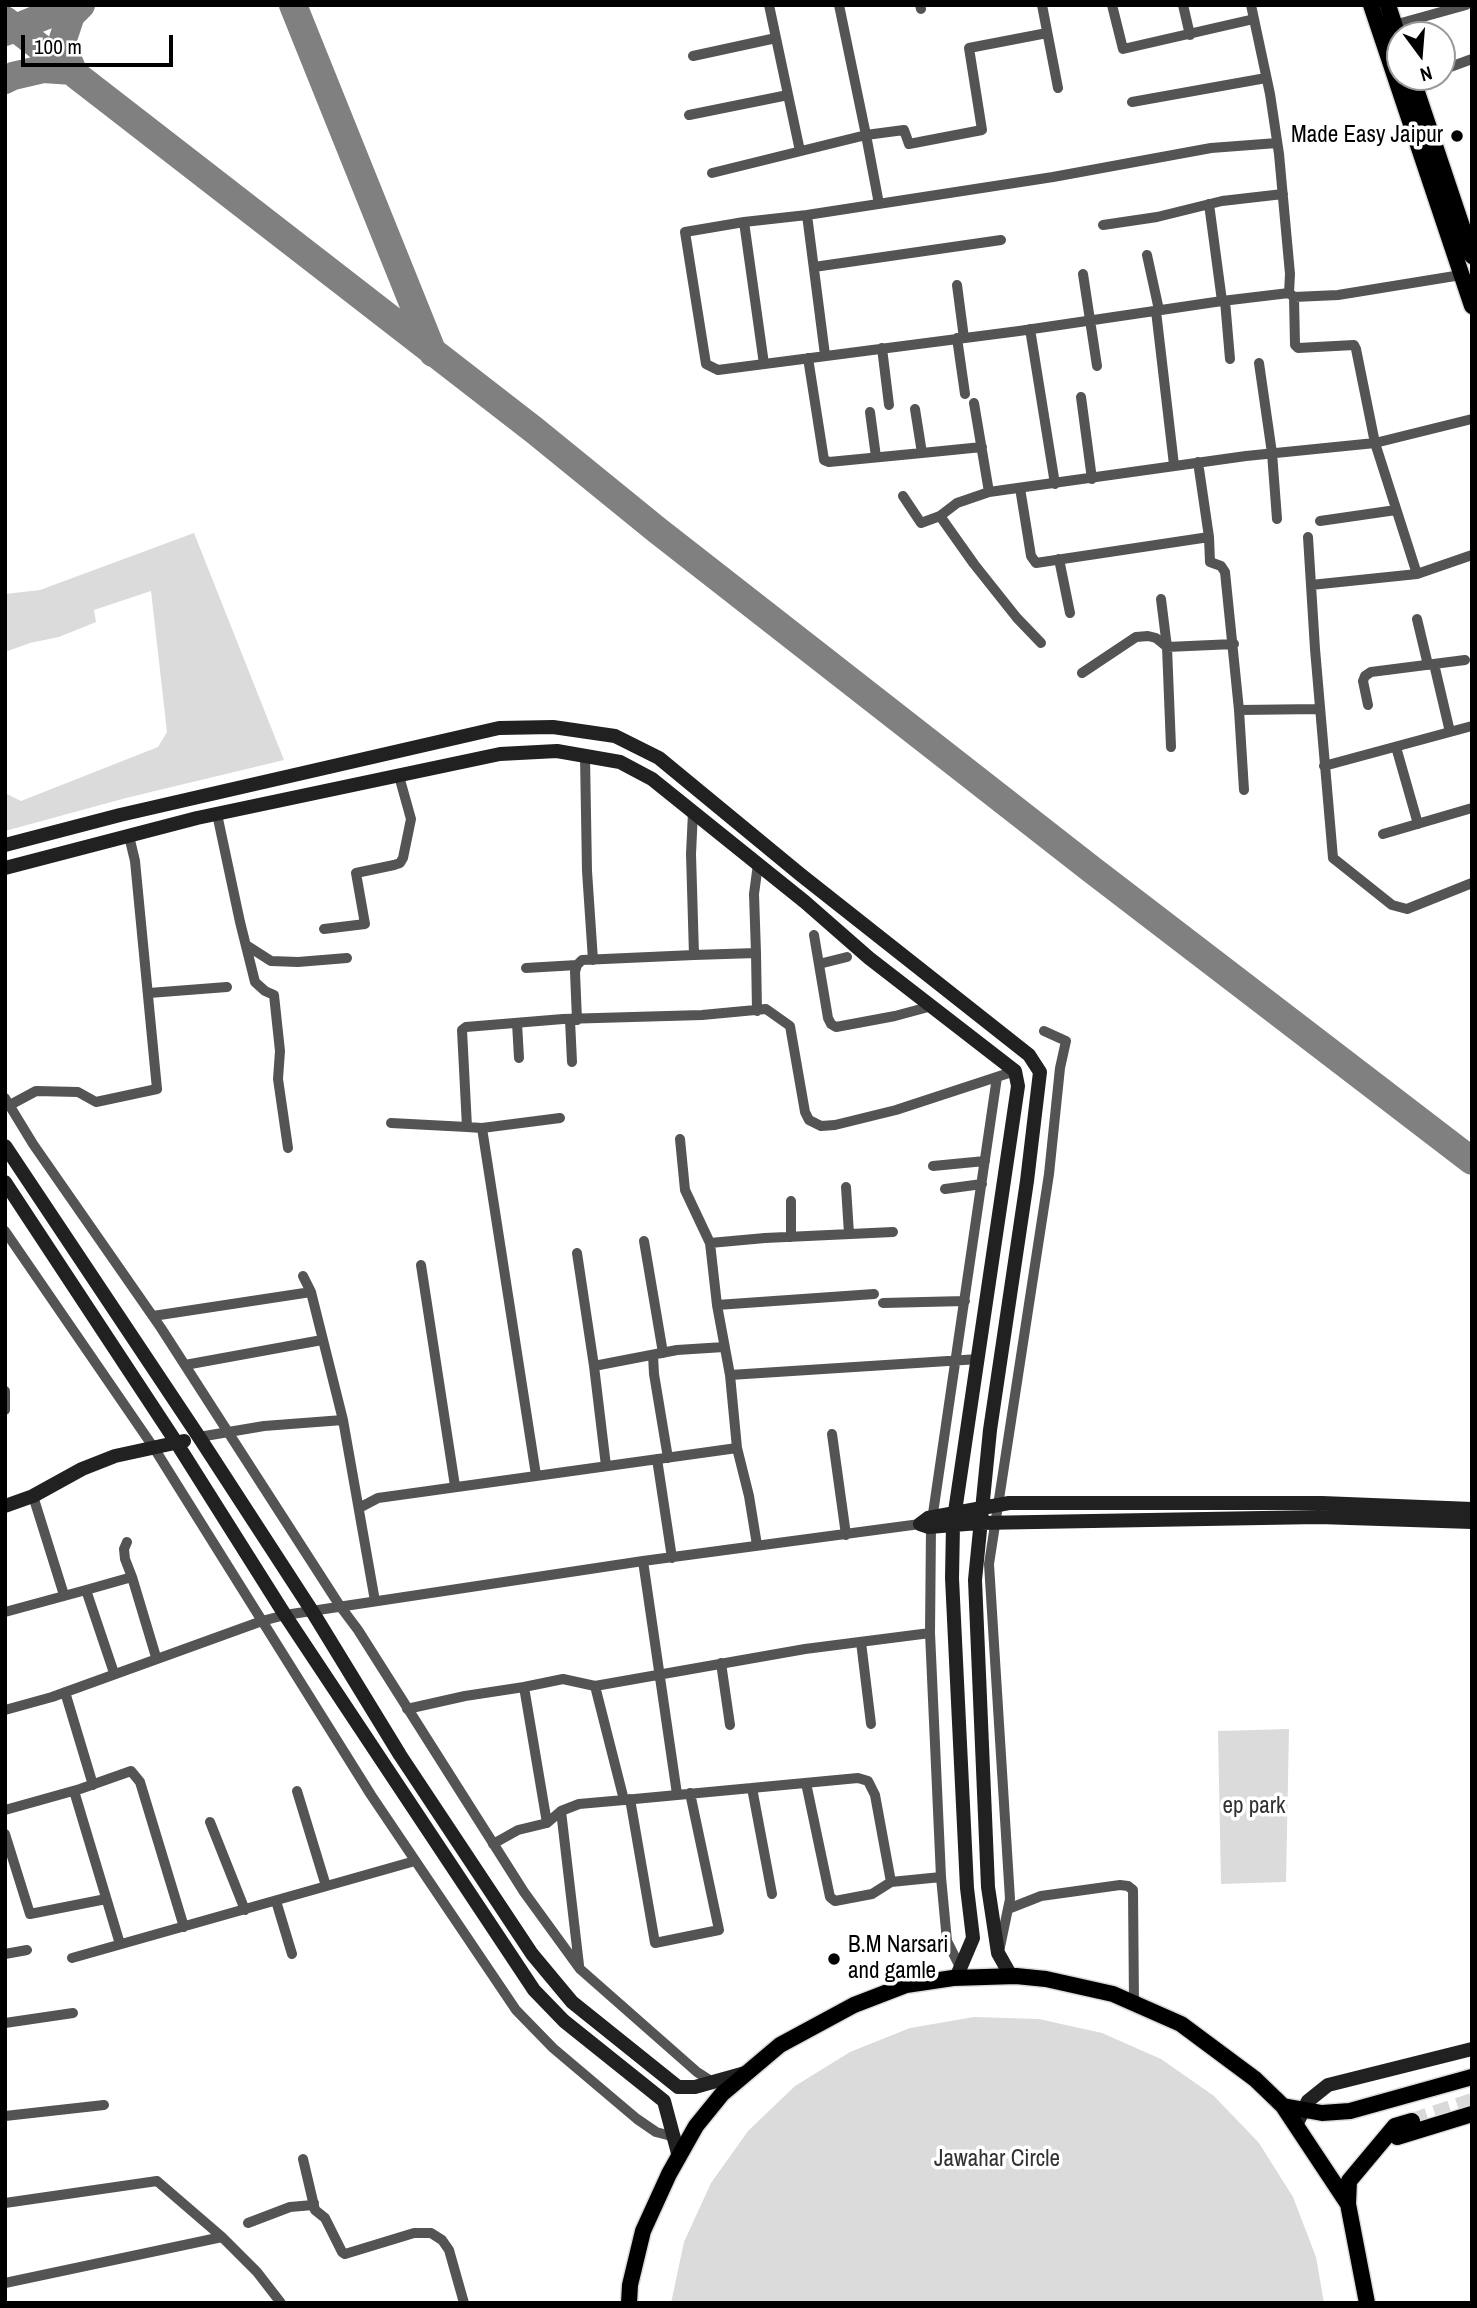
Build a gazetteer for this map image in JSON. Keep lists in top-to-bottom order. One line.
{"parks":["ep park","Jawahar Circle"],"places":["Made Easy Jaipur","B.M Narsari and gamle"],"scale_bar":"100 m","north":"bottom"}
